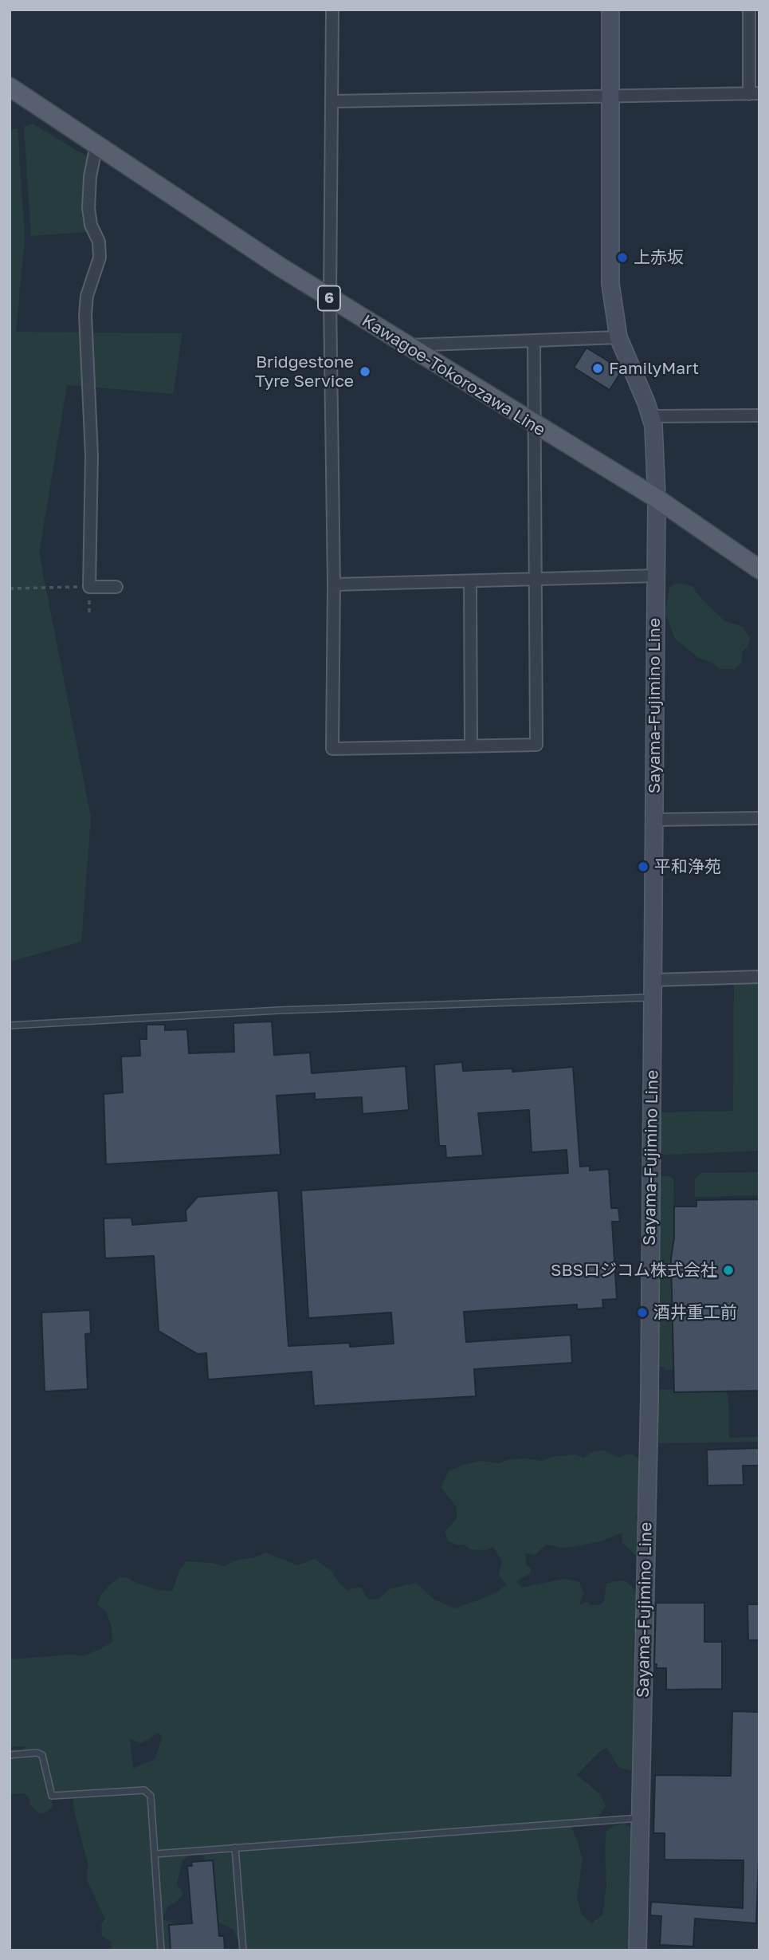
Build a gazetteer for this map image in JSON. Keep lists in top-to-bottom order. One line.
{"streets":{"main road":["6","Kawagoe-Tokorozawa Line","Sayama-Fujimino Line"]},"crossings":[["Kawagoe-Tokorozawa Line","Sayama-Fujimino Line"]],"places":["上赤坂","FamilyMart","Bridgestone Tyre Service","平和浄苑","SBSロジコム株式会社","酒井重工前"]}
